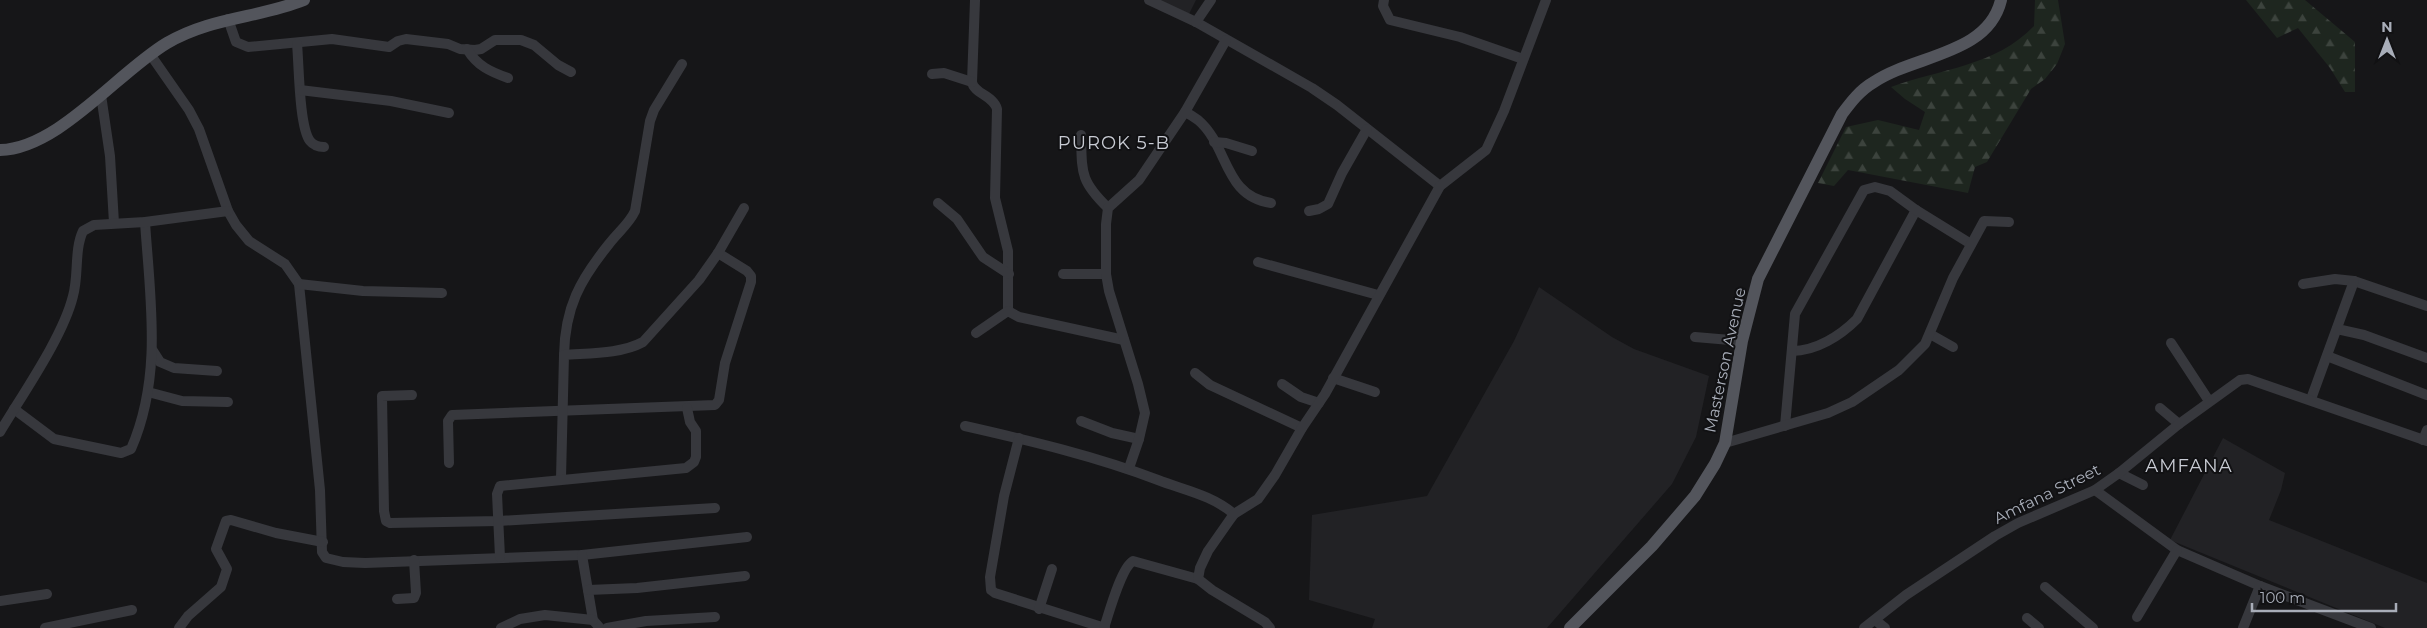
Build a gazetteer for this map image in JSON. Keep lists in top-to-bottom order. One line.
{"streets":{"main road":["Masterson Avenue"],"street":["Amfana Street"]},"districts":["PUROK 5-B","AMFANA"],"scale_bar":"100 m","north":"top"}
